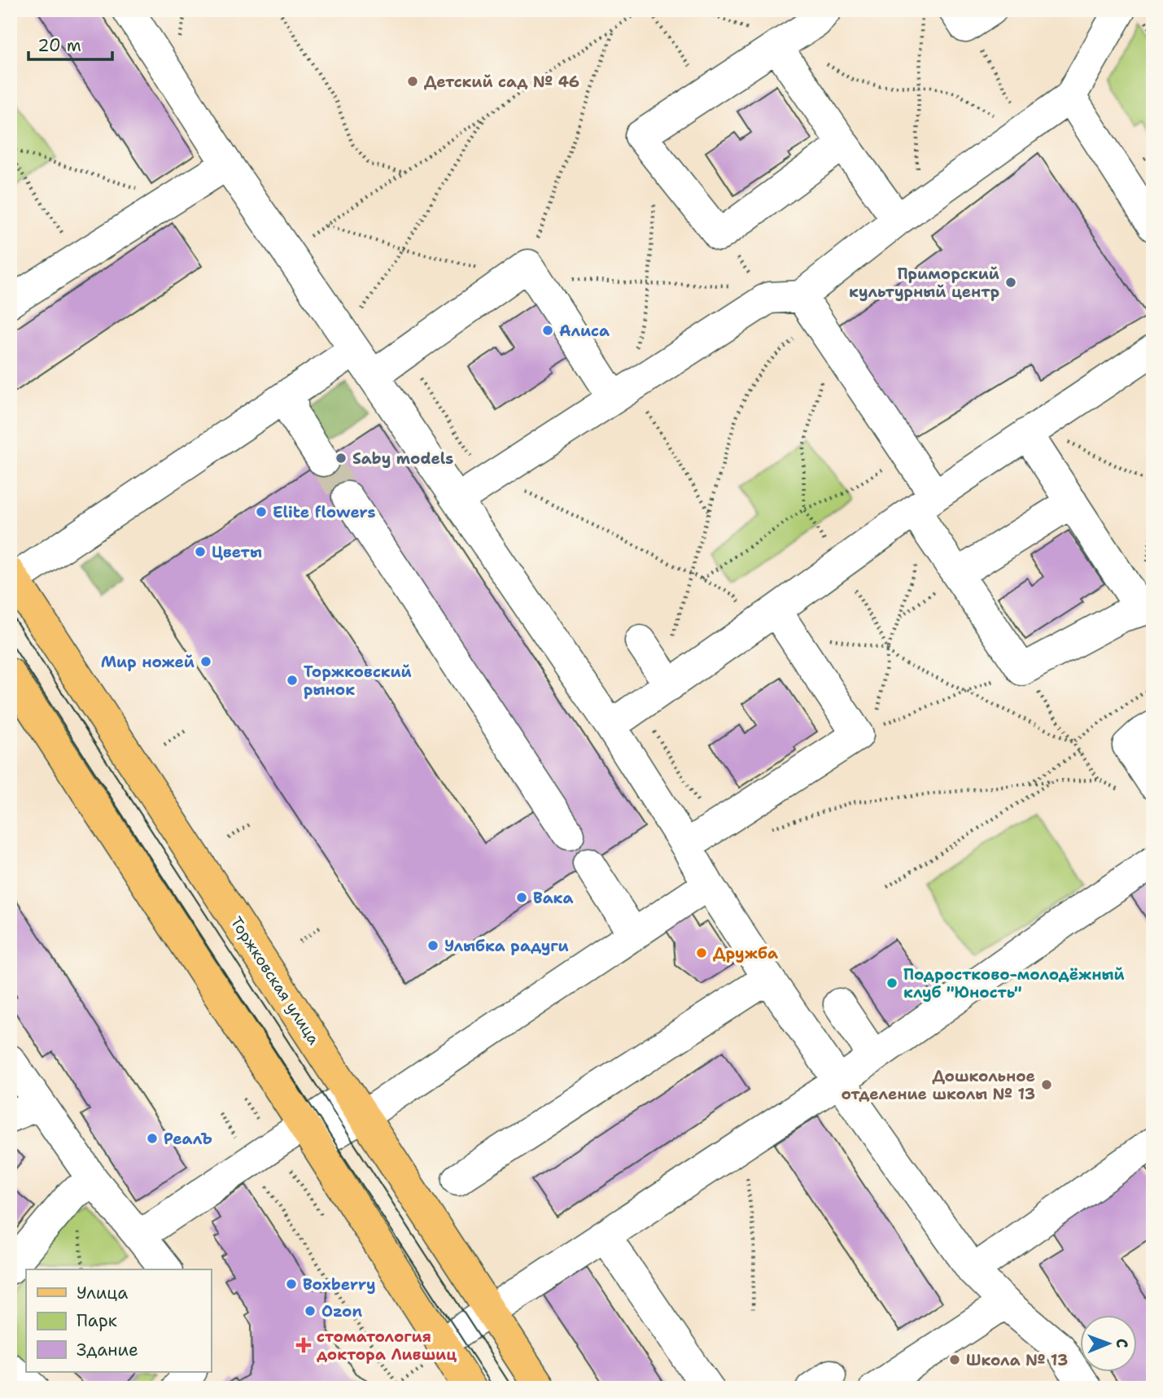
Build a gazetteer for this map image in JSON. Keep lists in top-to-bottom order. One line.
{"streets":{"main road":["Торжковская улица"]},"places":{"other":["Детский сад № 46","Приморский культурный центр","Алиса","Saby models","Elite flowers","Цветы","Мир ножей","Торжковский рынок","Вака","Улыбка радуги","Дружба","Подростково-молодёжный клуб \"Юность\"","Дошкольное отделение школы № 13","РеалЪ","Boxberry","Ozon","Школа № 13"],"health":["стоматология доктора Лившиц"]},"legend":["Улица","Парк","Здание"],"scale_bar":"20 m","north":"right"}
